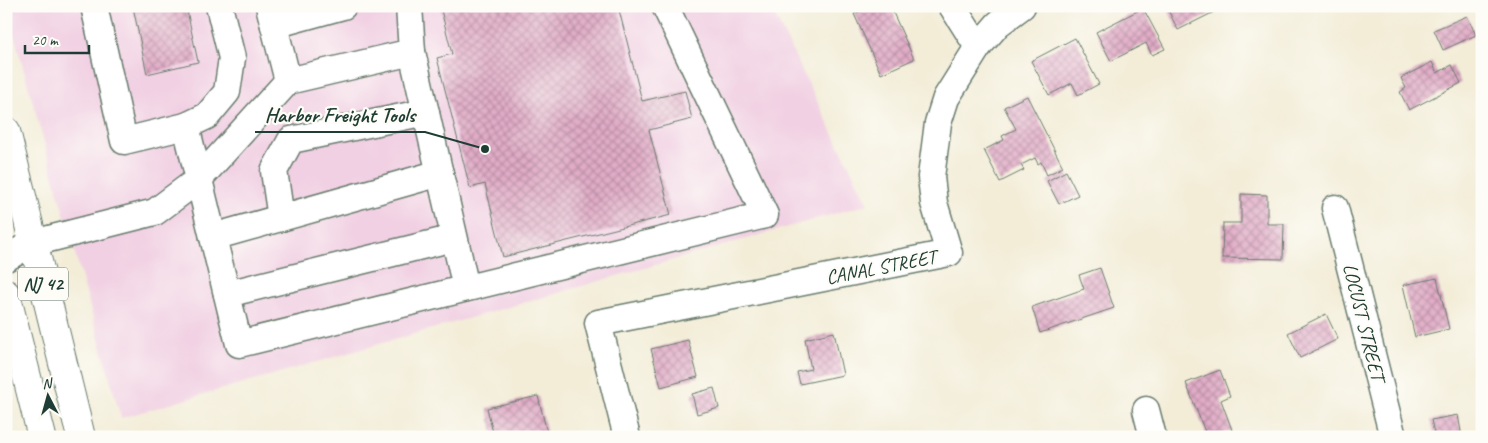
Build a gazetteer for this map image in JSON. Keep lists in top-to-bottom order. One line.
{"streets":{"highway":["NJ 42"],"street":["CANAL STREET","LOCUST STREET"]},"places":["Harbor Freight Tools"],"scale_bar":"20 m","north":"top"}
